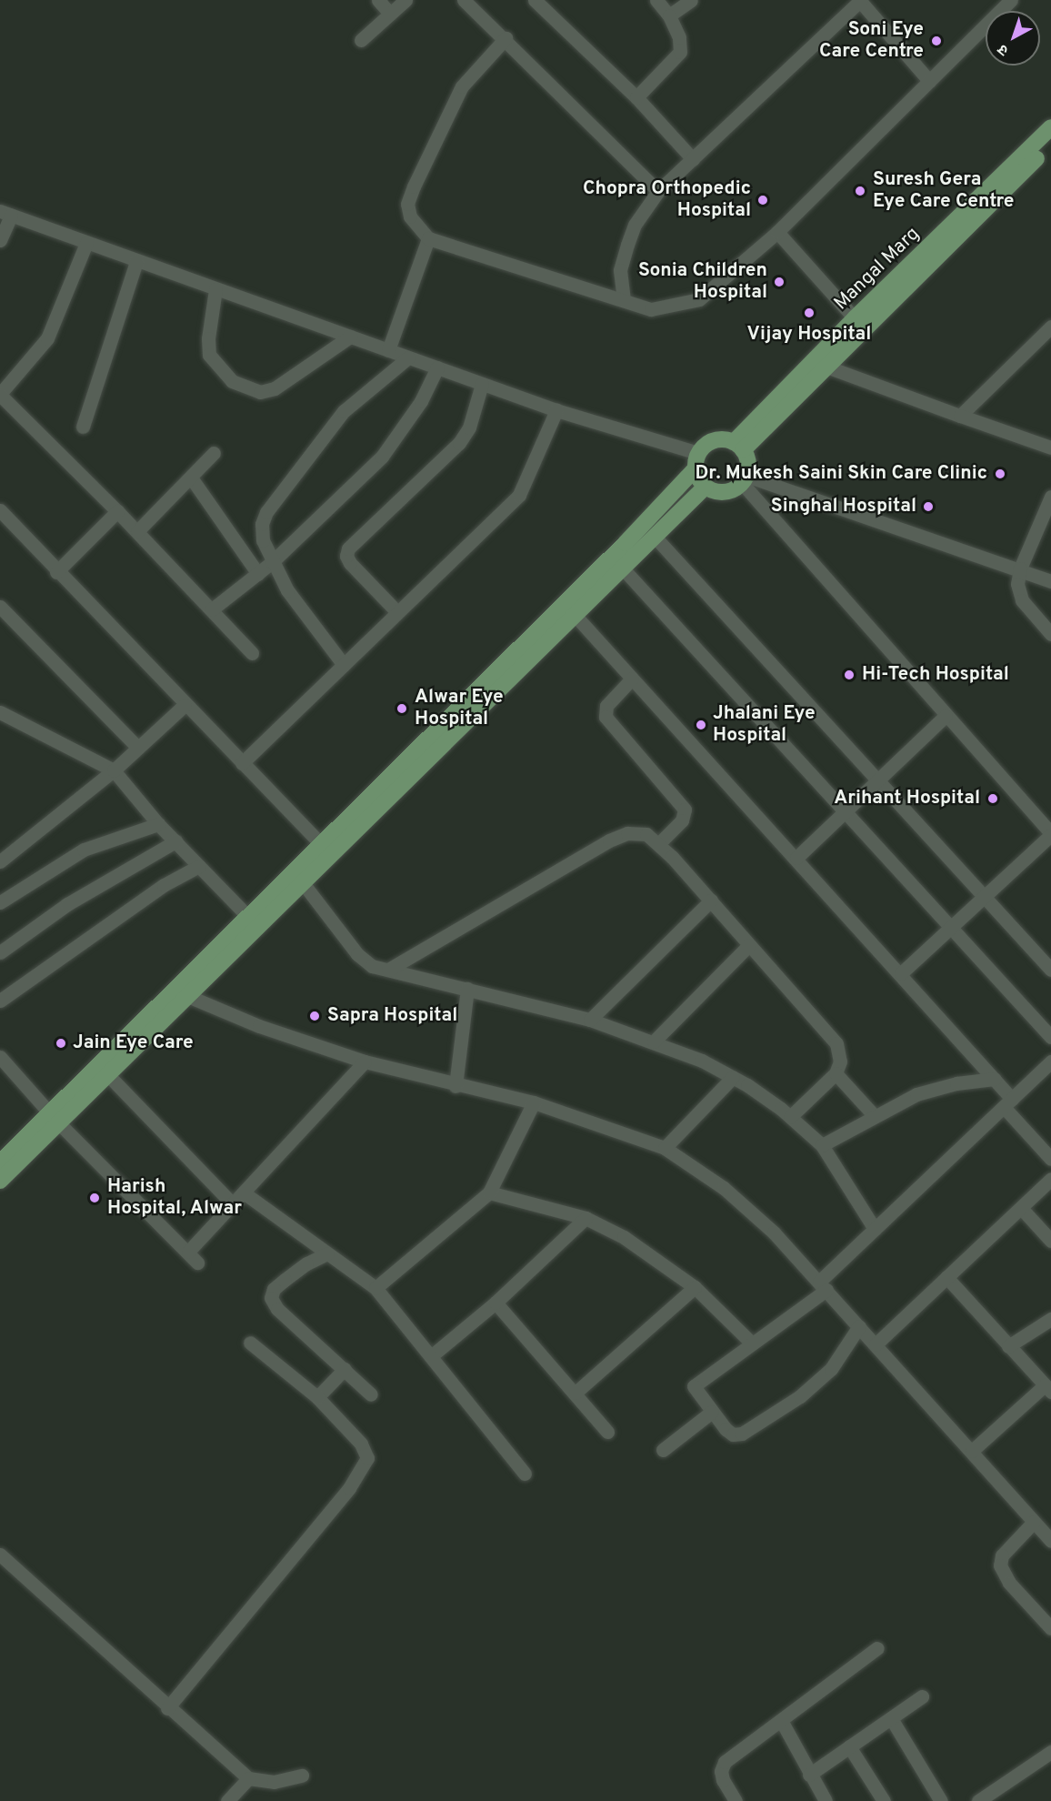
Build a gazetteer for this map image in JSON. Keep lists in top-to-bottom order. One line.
{"streets":{"main road":["Mangal Marg"]},"places":["Soni Eye Care Centre","Suresh Gera Eye Care Centre","Chopra Orthopedic Hospital","Sonia Children Hospital","Vijay Hospital","Dr. Mukesh Saini Skin Care Clinic","Singhal Hospital","Hi-Tech Hospital","Alwar Eye Hospital","Jhalani Eye Hospital","Arihant Hospital","Sapra Hospital","Jain Eye Care","Harish Hospital, Alwar"],"north":"bottom left"}
